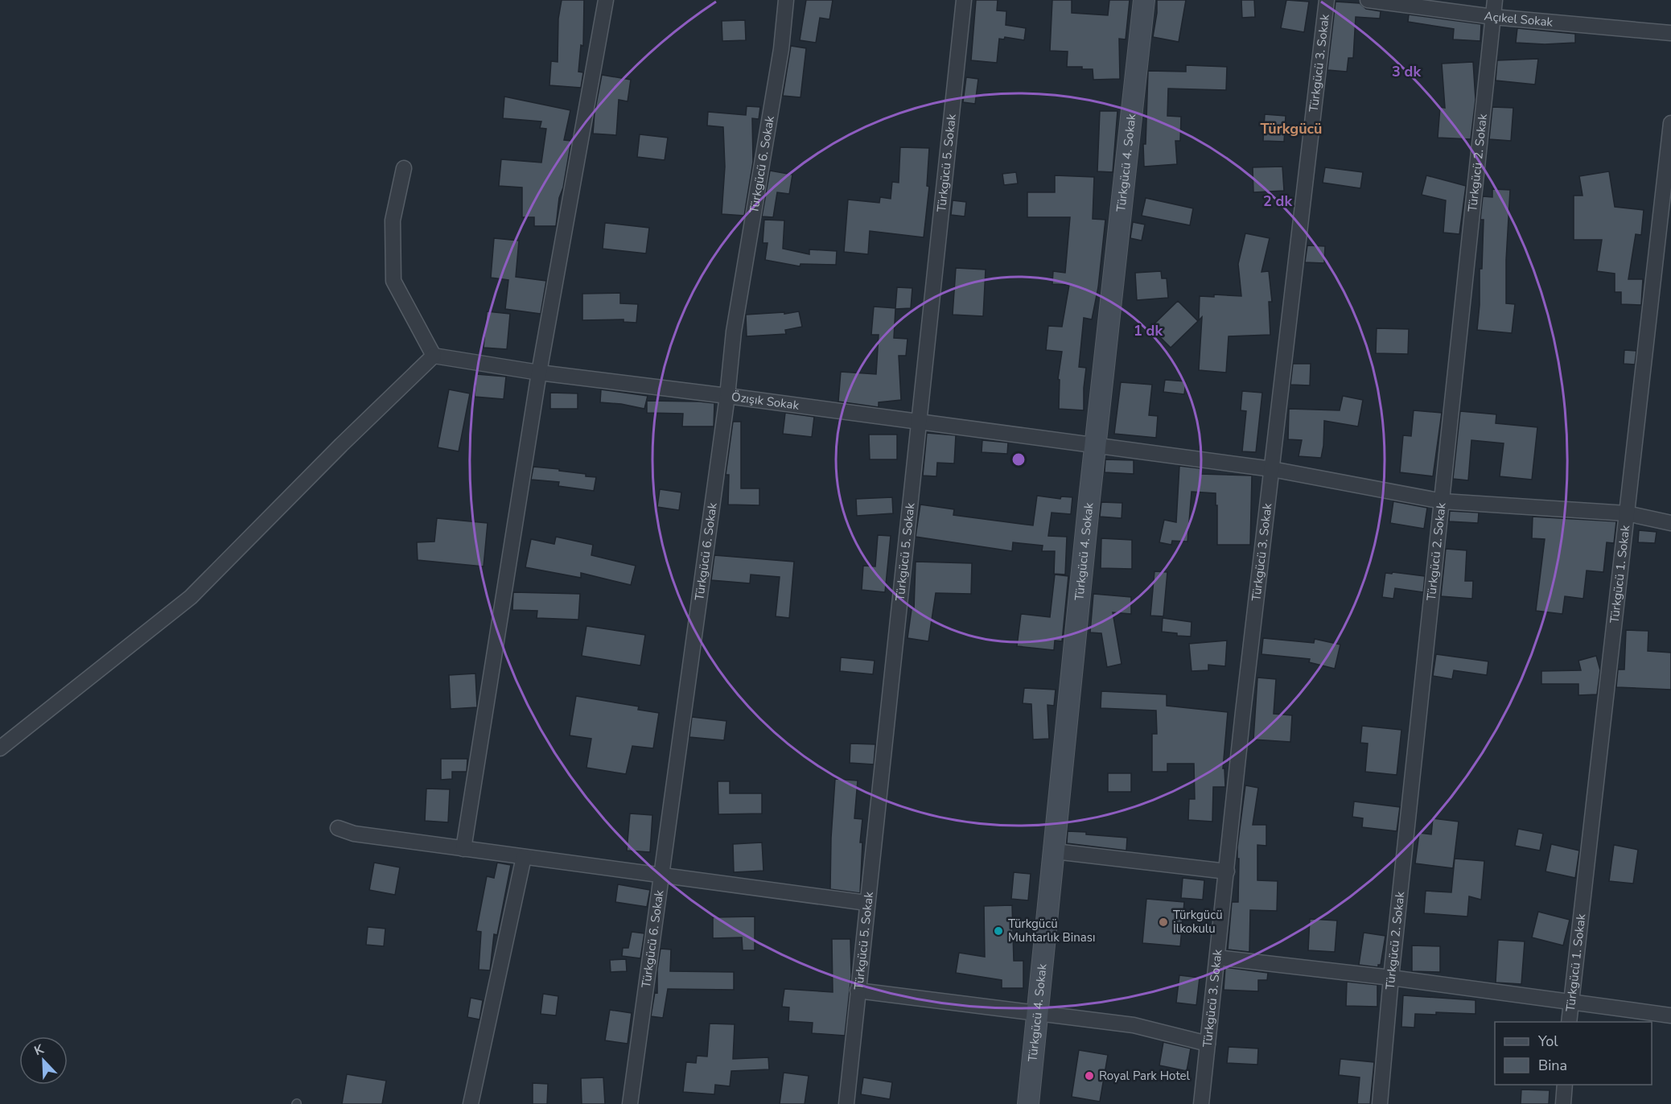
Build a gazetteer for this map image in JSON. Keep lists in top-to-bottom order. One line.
{"streets":{"main road":["Türkgücü 4. Sokak"],"street":["Açıkel Sokak","Türkgücü 3. Sokak","Türkgücü 5. Sokak","Türkgücü 2. Sokak","Türkgücü 6. Sokak","Özışık Sokak","Türkgücü 1. Sokak"]},"crossings":[["Açıkel Sokak","Türkgücü 2. Sokak"],["Türkgücü 3. Sokak","Özışık Sokak"],["Türkgücü 5. Sokak","Özışık Sokak"],["Türkgücü 4. Sokak","Özışık Sokak"],["Türkgücü 2. Sokak","Özışık Sokak"],["Türkgücü 6. Sokak","Özışık Sokak"],["Özışık Sokak","Türkgücü 1. Sokak"]],"districts":["Türkgücü"],"places":["Türkgücü İlkokulu","Türkgücü Muhtarlık Binası","Royal Park Hotel"],"legend":["Yol","Bina"],"north":"top left","rings":["3 dk","2 dk","1 dk"]}
